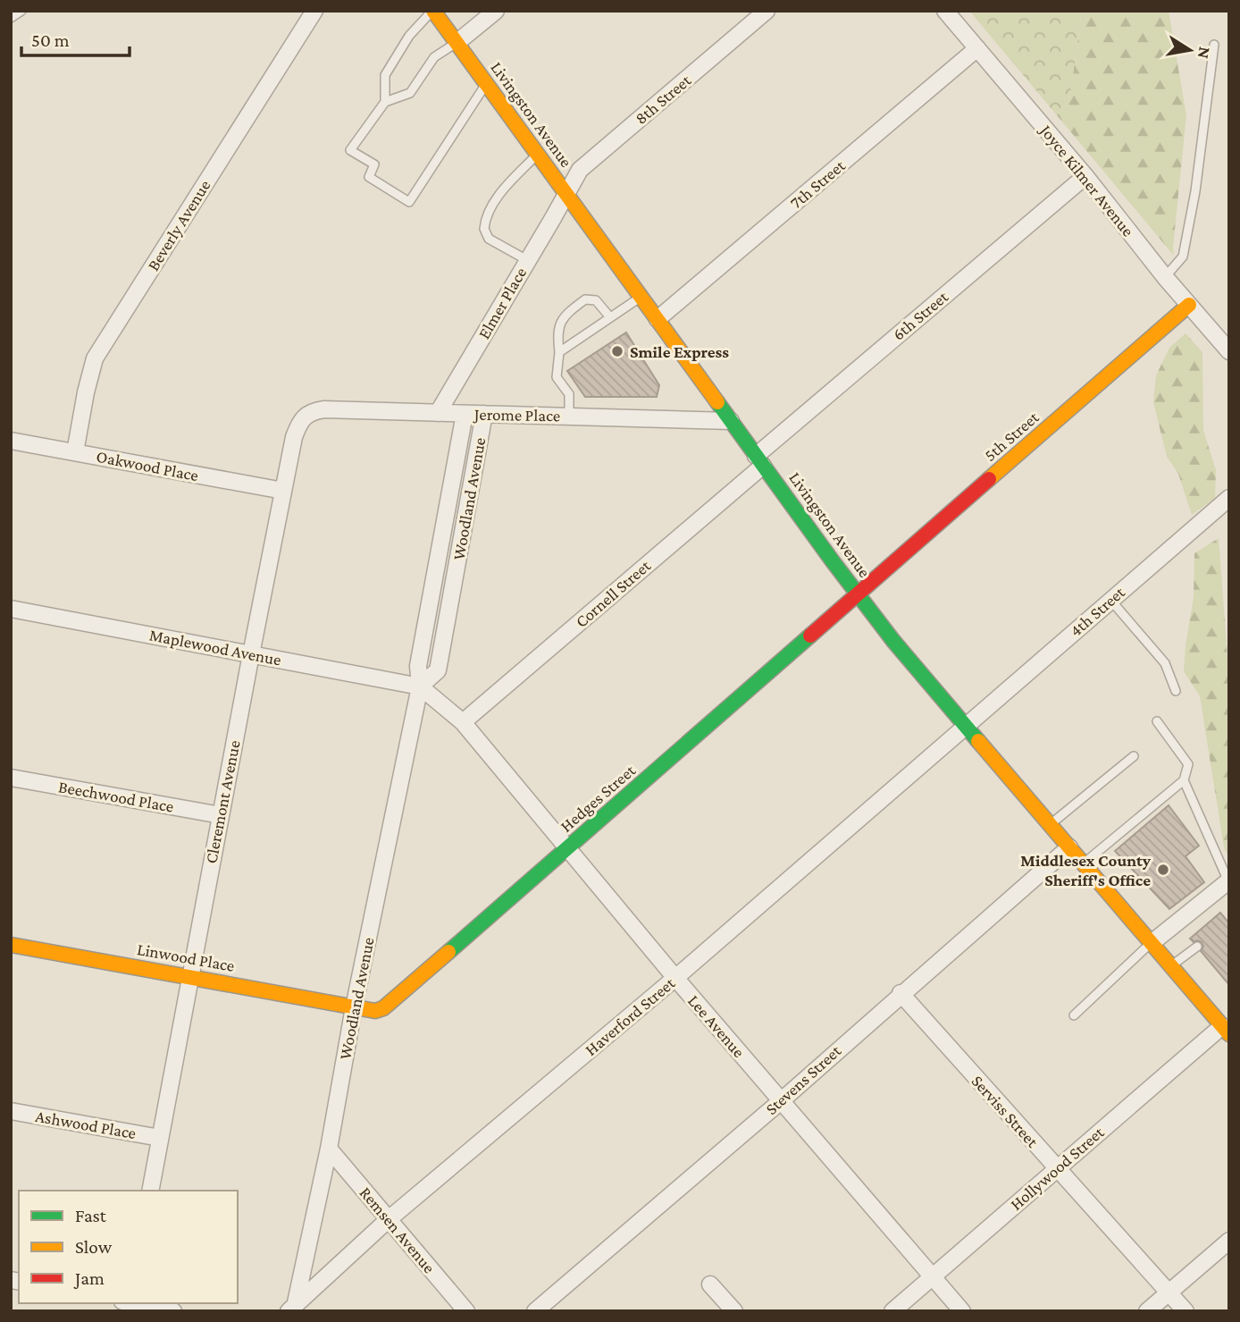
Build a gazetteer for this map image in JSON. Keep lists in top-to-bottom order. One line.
{"streets":{"street":["8th Street","Livingston Avenue","Joyce Kilmer Avenue","7th Street","Beverly Avenue","Elmer Place","6th Street","Jerome Place","5th Street","Oakwood Place","Woodland Avenue","Cornell Street","4th Street","Maplewood Avenue","Beechwood Place","Hedges Street","Cleremont Avenue","Linwood Place","Haverford Street","Lee Avenue","Stevens Street","Serviss Street","Ashwood Place","Hollywood Street","Remsen Avenue"]},"crossings":[["8th Street","Livingston Avenue"],["8th Street","Elmer Place"],["Livingston Avenue","7th Street"],["Livingston Avenue","Elmer Place"],["Livingston Avenue","6th Street"],["Livingston Avenue","Jerome Place"],["Livingston Avenue","5th Street"],["Livingston Avenue","Cornell Street"],["Livingston Avenue","4th Street"],["Livingston Avenue","Hedges Street"],["Livingston Avenue","Haverford Street"],["Livingston Avenue","Stevens Street"],["Livingston Avenue","Hollywood Street"],["Joyce Kilmer Avenue","7th Street"],["Joyce Kilmer Avenue","6th Street"],["Joyce Kilmer Avenue","5th Street"],["Beverly Avenue","Oakwood Place"],["Elmer Place","Jerome Place"],["6th Street","Cornell Street"],["Jerome Place","Woodland Avenue"],["Jerome Place","Cleremont Avenue"],["5th Street","Hedges Street"],["Oakwood Place","Cleremont Avenue"],["Woodland Avenue","Maplewood Avenue"],["Woodland Avenue","Hedges Street"],["Woodland Avenue","Linwood Place"],["Woodland Avenue","Haverford Street"],["Woodland Avenue","Lee Avenue"],["Woodland Avenue","Remsen Avenue"],["Cornell Street","Lee Avenue"],["4th Street","Haverford Street"],["Maplewood Avenue","Cleremont Avenue"],["Maplewood Avenue","Lee Avenue"],["Beechwood Place","Cleremont Avenue"],["Hedges Street","Linwood Place"],["Hedges Street","Lee Avenue"],["Cleremont Avenue","Linwood Place"],["Cleremont Avenue","Ashwood Place"],["Haverford Street","Lee Avenue"],["Haverford Street","Remsen Avenue"],["Lee Avenue","Stevens Street"],["Lee Avenue","Hollywood Street"],["Stevens Street","Serviss Street"],["Serviss Street","Hollywood Street"]],"places":["Smile Express","Middlesex County Sheriff's Office"],"legend":["Fast","Slow","Jam"],"scale_bar":"50 m","north":"right"}
